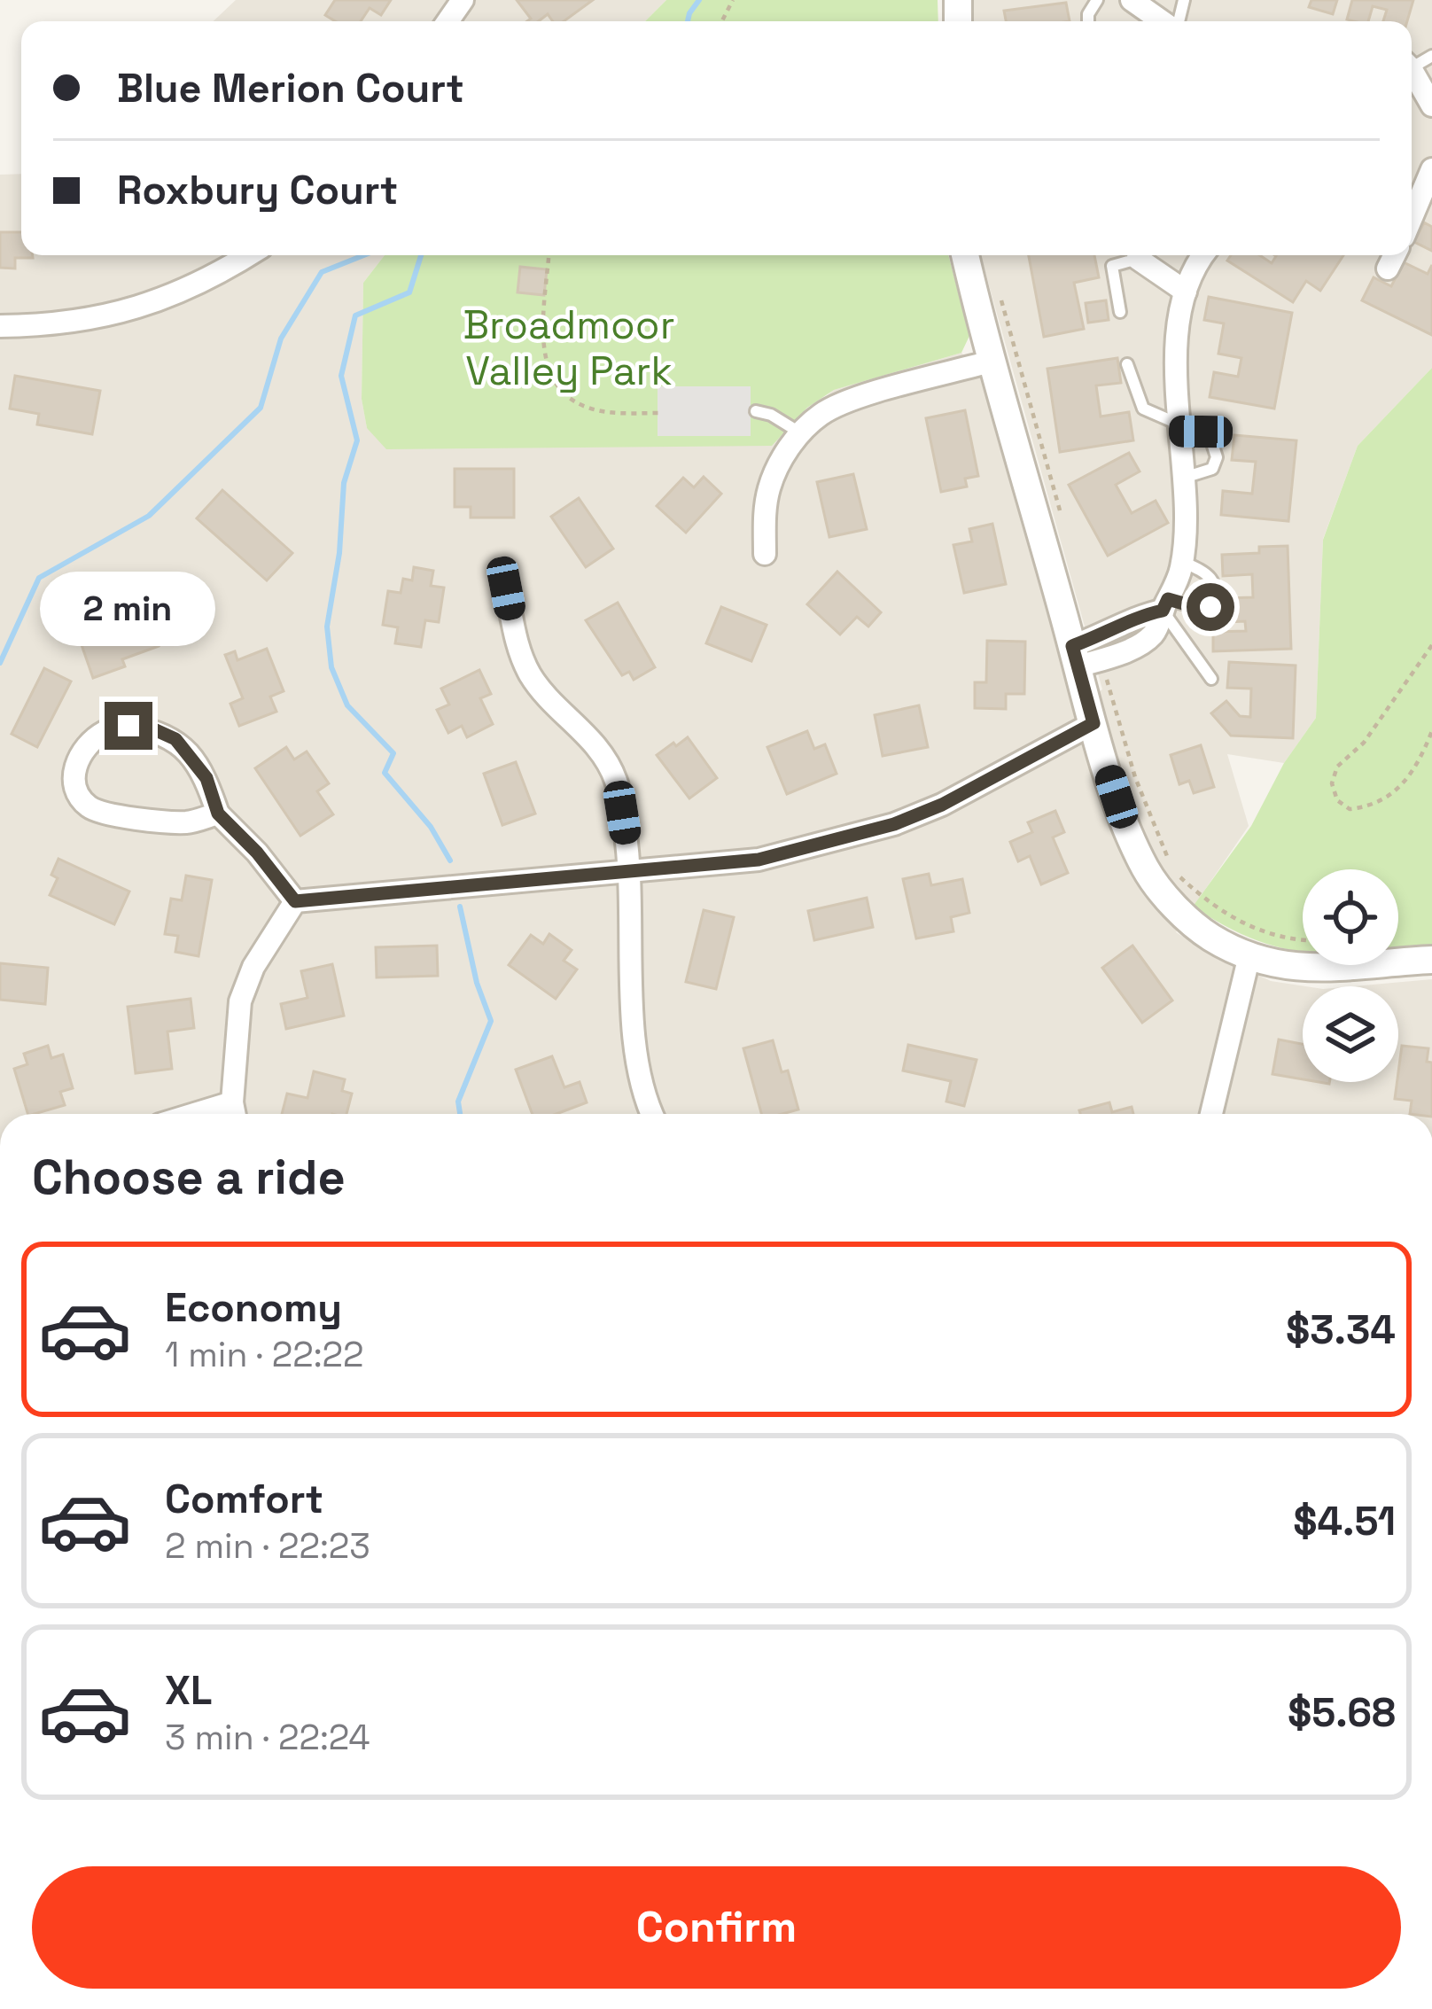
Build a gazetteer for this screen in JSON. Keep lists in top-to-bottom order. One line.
{"parks":["Broadmoor Valley Park"],"page":{"banner":["Blue Merion Court","Roxbury Court"],"bubble":"2 min","heading":"Choose a ride","list":[{"name":"Economy","note":"1 min · 22:22","value":"$3.34"},{"name":"Comfort","note":"2 min · 22:23","value":"$4.51"},{"name":"XL","note":"3 min · 22:24","value":"$5.68"}],"buttons":"Confirm"}}
